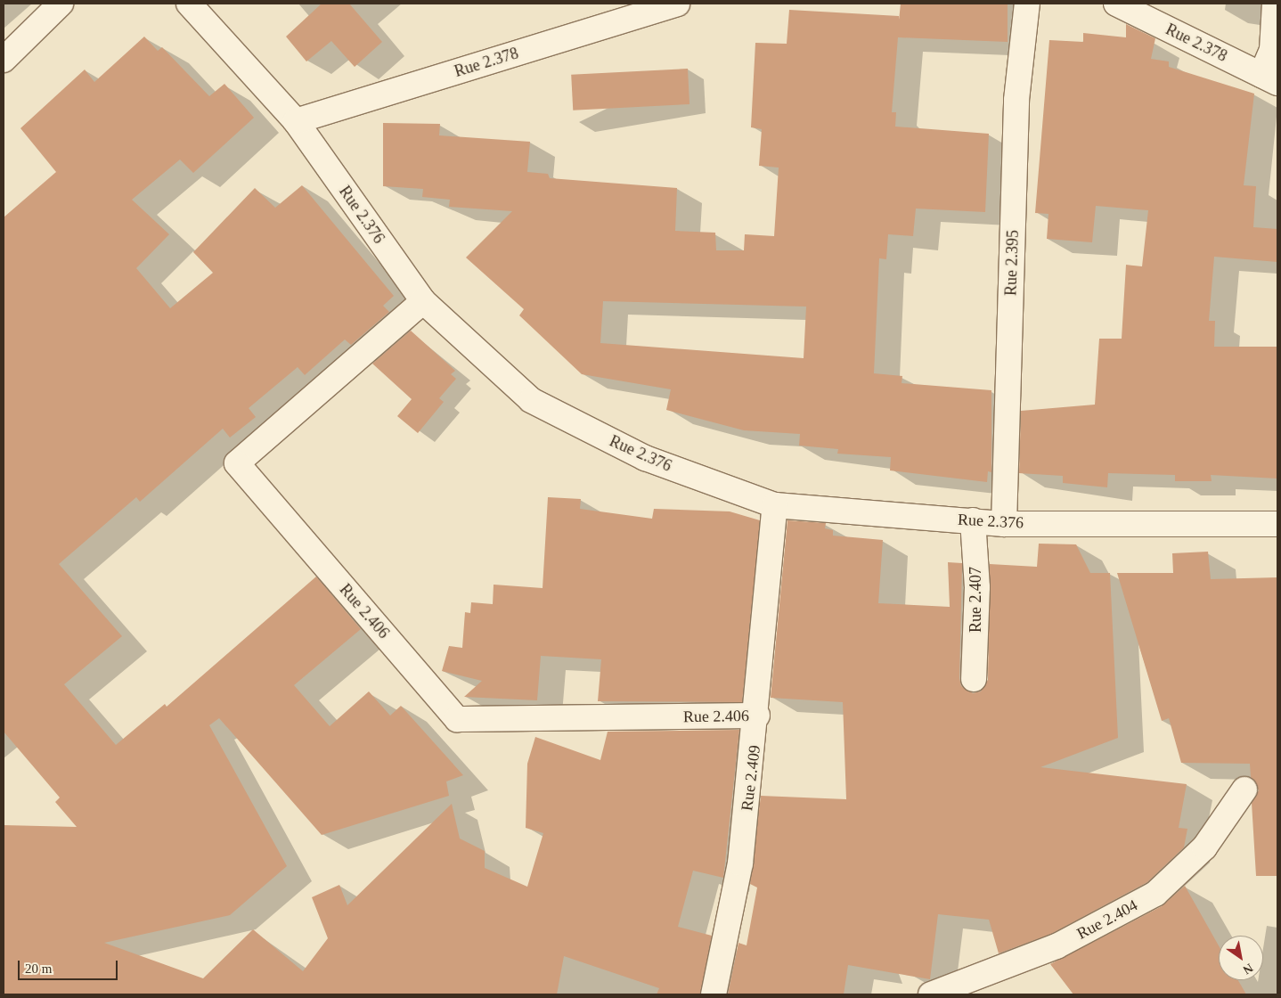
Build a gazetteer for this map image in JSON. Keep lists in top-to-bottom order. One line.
{"streets":{"street":["Rue 2.378","Rue 2.376","Rue 2.395","Rue 2.407","Rue 2.406","Rue 2.409","Rue 2.404"]},"crossings":[["Rue 2.378","Rue 2.376"],["Rue 2.376","Rue 2.395"],["Rue 2.376","Rue 2.407"],["Rue 2.376","Rue 2.406"],["Rue 2.376","Rue 2.409"],["Rue 2.406","Rue 2.409"]],"scale_bar":"20 m","north":"bottom right"}
